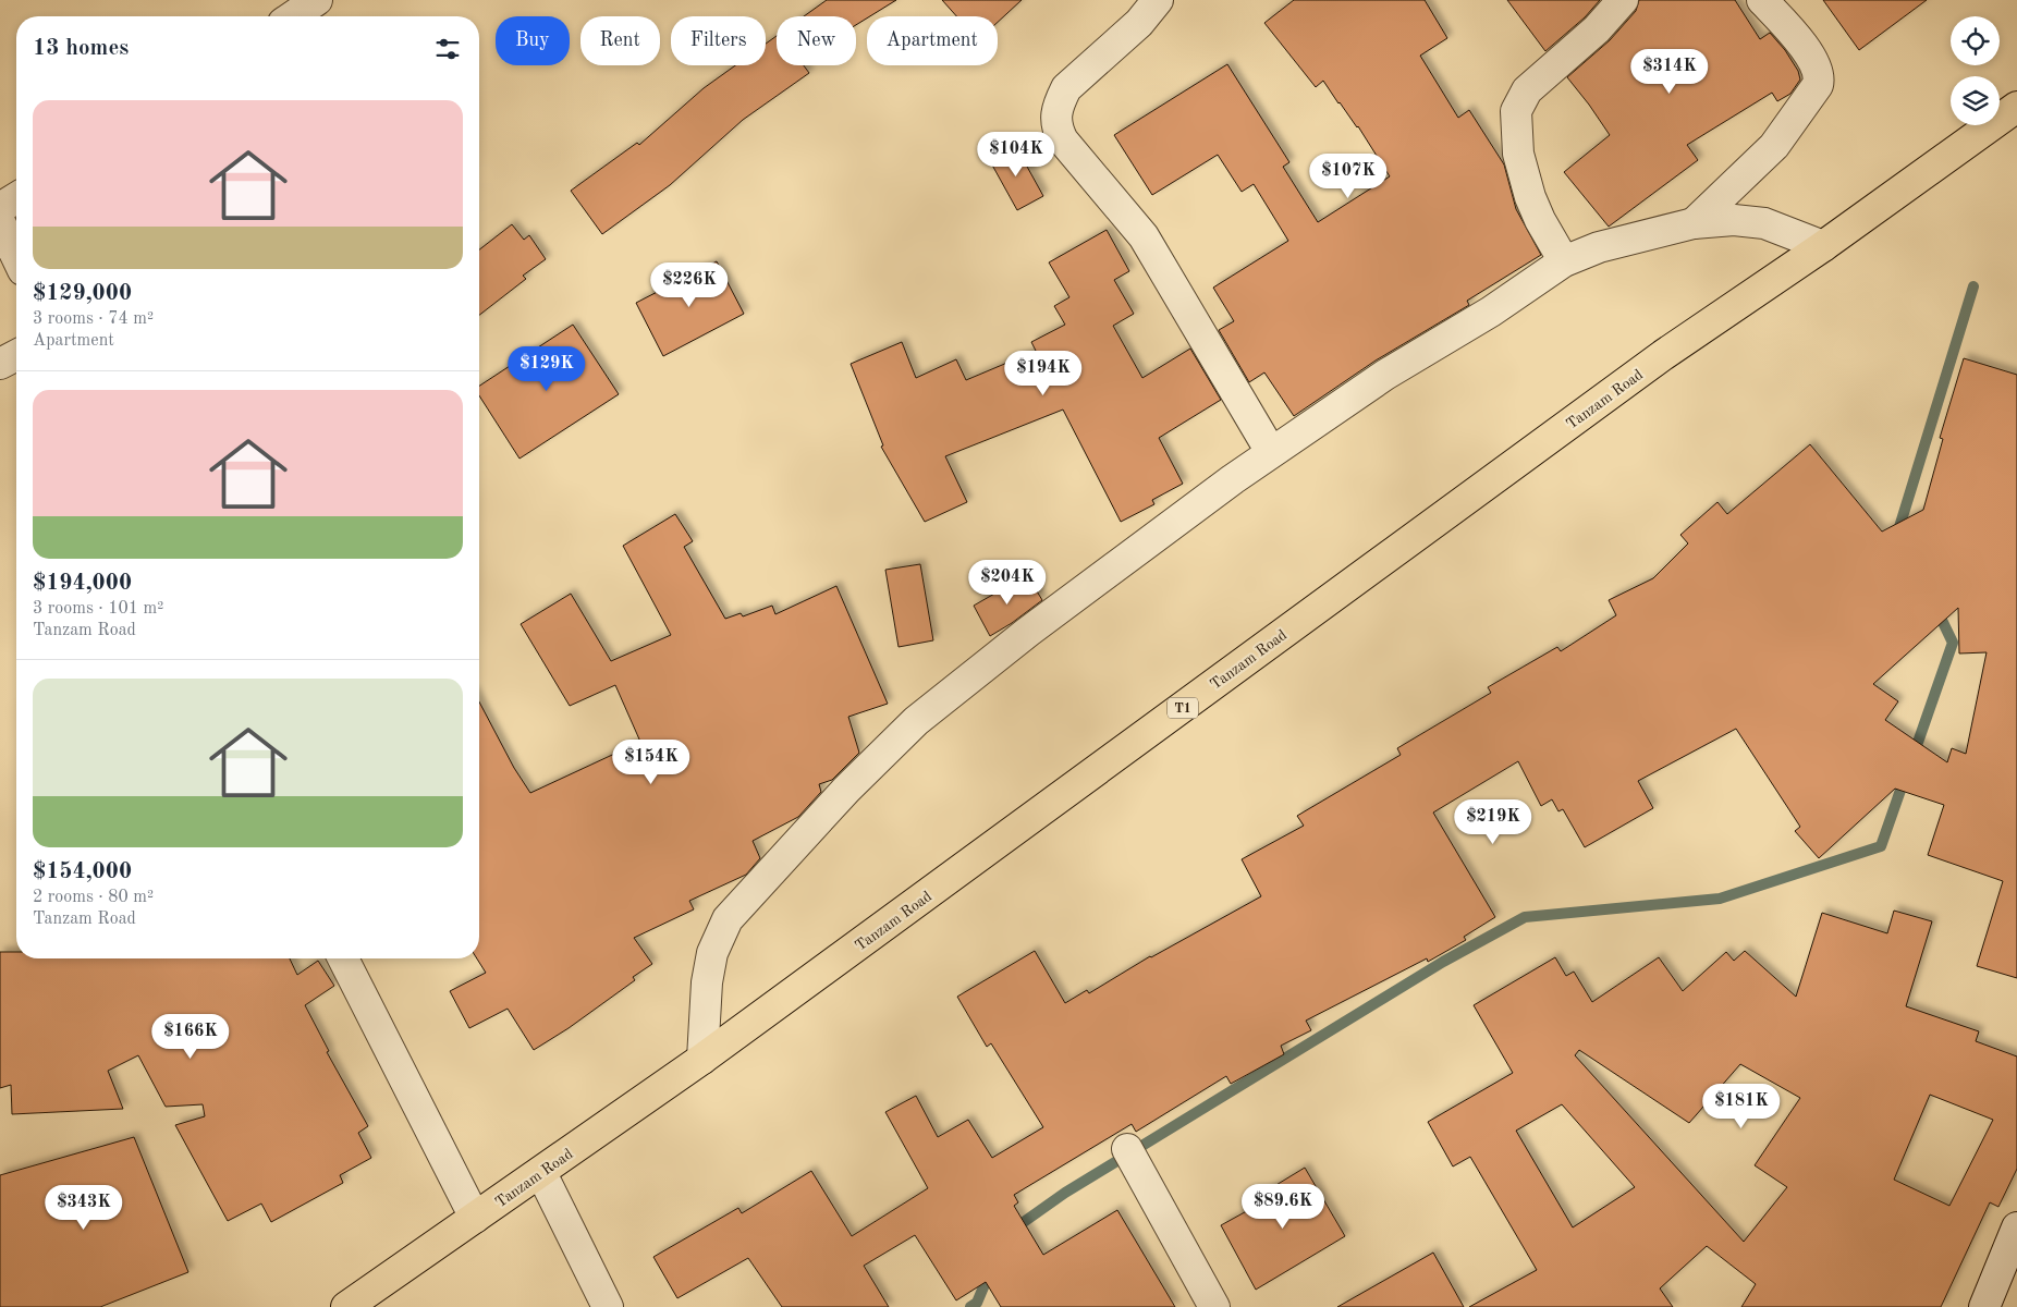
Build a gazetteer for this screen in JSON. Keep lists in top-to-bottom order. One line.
{"streets":{"highway":["Tanzam Road","T1"]},"page":{"chip":["Buy","Rent","Filters","New","Apartment"],"heading":"13 homes","price":["$314K","$104K","$107K","$226K","$129K","$194K","$204K","$154K","$219K","$166K","$181K","$89.6K","$343K"],"list":[{"name":"$129,000","note":"3 rooms · 74 m² · Apartment"},{"name":"$194,000","note":"3 rooms · 101 m² · Tanzam Road"},{"name":"$154,000","note":"2 rooms · 80 m² · Tanzam Road"}]}}
